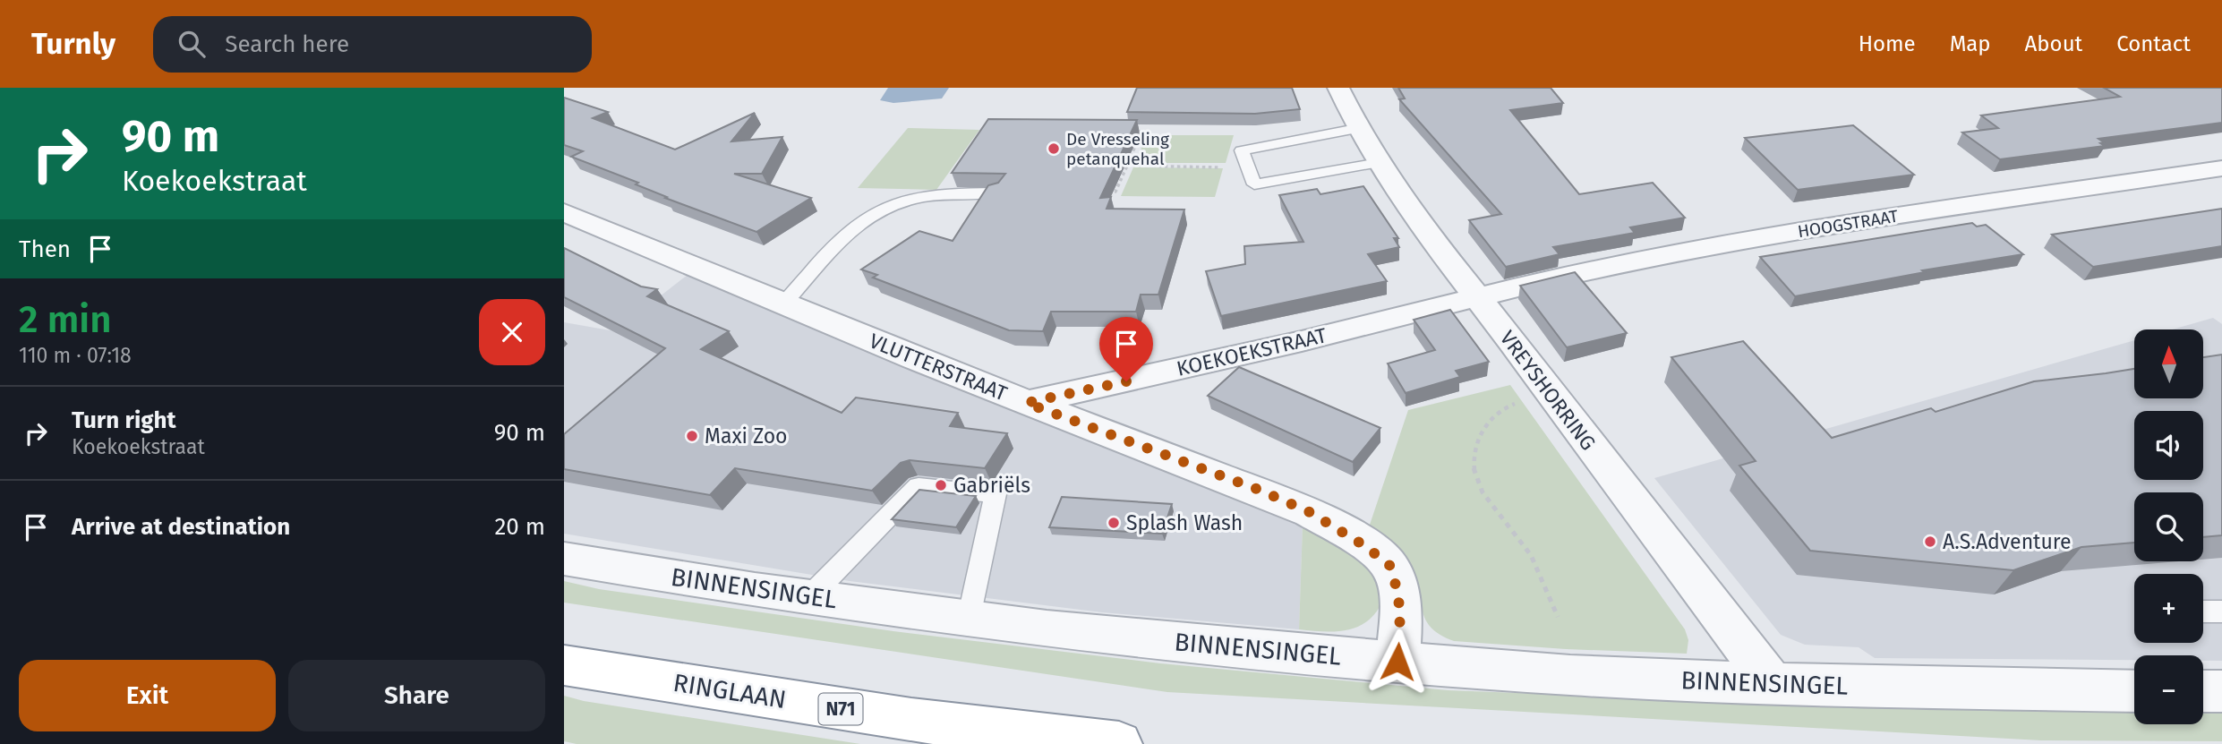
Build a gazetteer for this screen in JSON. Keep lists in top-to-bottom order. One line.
{"streets":{"highway":["RINGLAAN","N71"],"street":["HOOGSTRAAT","KOEKOEKSTRAAT","VLUTTERSTRAAT","VREYSHORRING","BINNENSINGEL"]},"crossings":[["HOOGSTRAAT","KOEKOEKSTRAAT"],["HOOGSTRAAT","VREYSHORRING"],["KOEKOEKSTRAAT","VLUTTERSTRAAT"],["KOEKOEKSTRAAT","VREYSHORRING"],["VLUTTERSTRAAT","BINNENSINGEL"],["VREYSHORRING","BINNENSINGEL"]],"places":["De Vresseling petanquehal","Maxi Zoo","Gabriëls","Splash Wash","A.S.Adventure"],"north":"top","page":{"header":"Turnly","search":"Search here","nav":["Home","Map","About","Contact"],"turn":["90 m","Koekoekstraat"],"then":"Then","heading":["2 min","110 m · 07:18"],"map_buttons":["+","−"],"list":[{"name":"Turn right","note":"Koekoekstraat","value":"90 m"},{"name":"Arrive at destination","value":"20 m"}],"buttons":["Exit","Share"]}}
